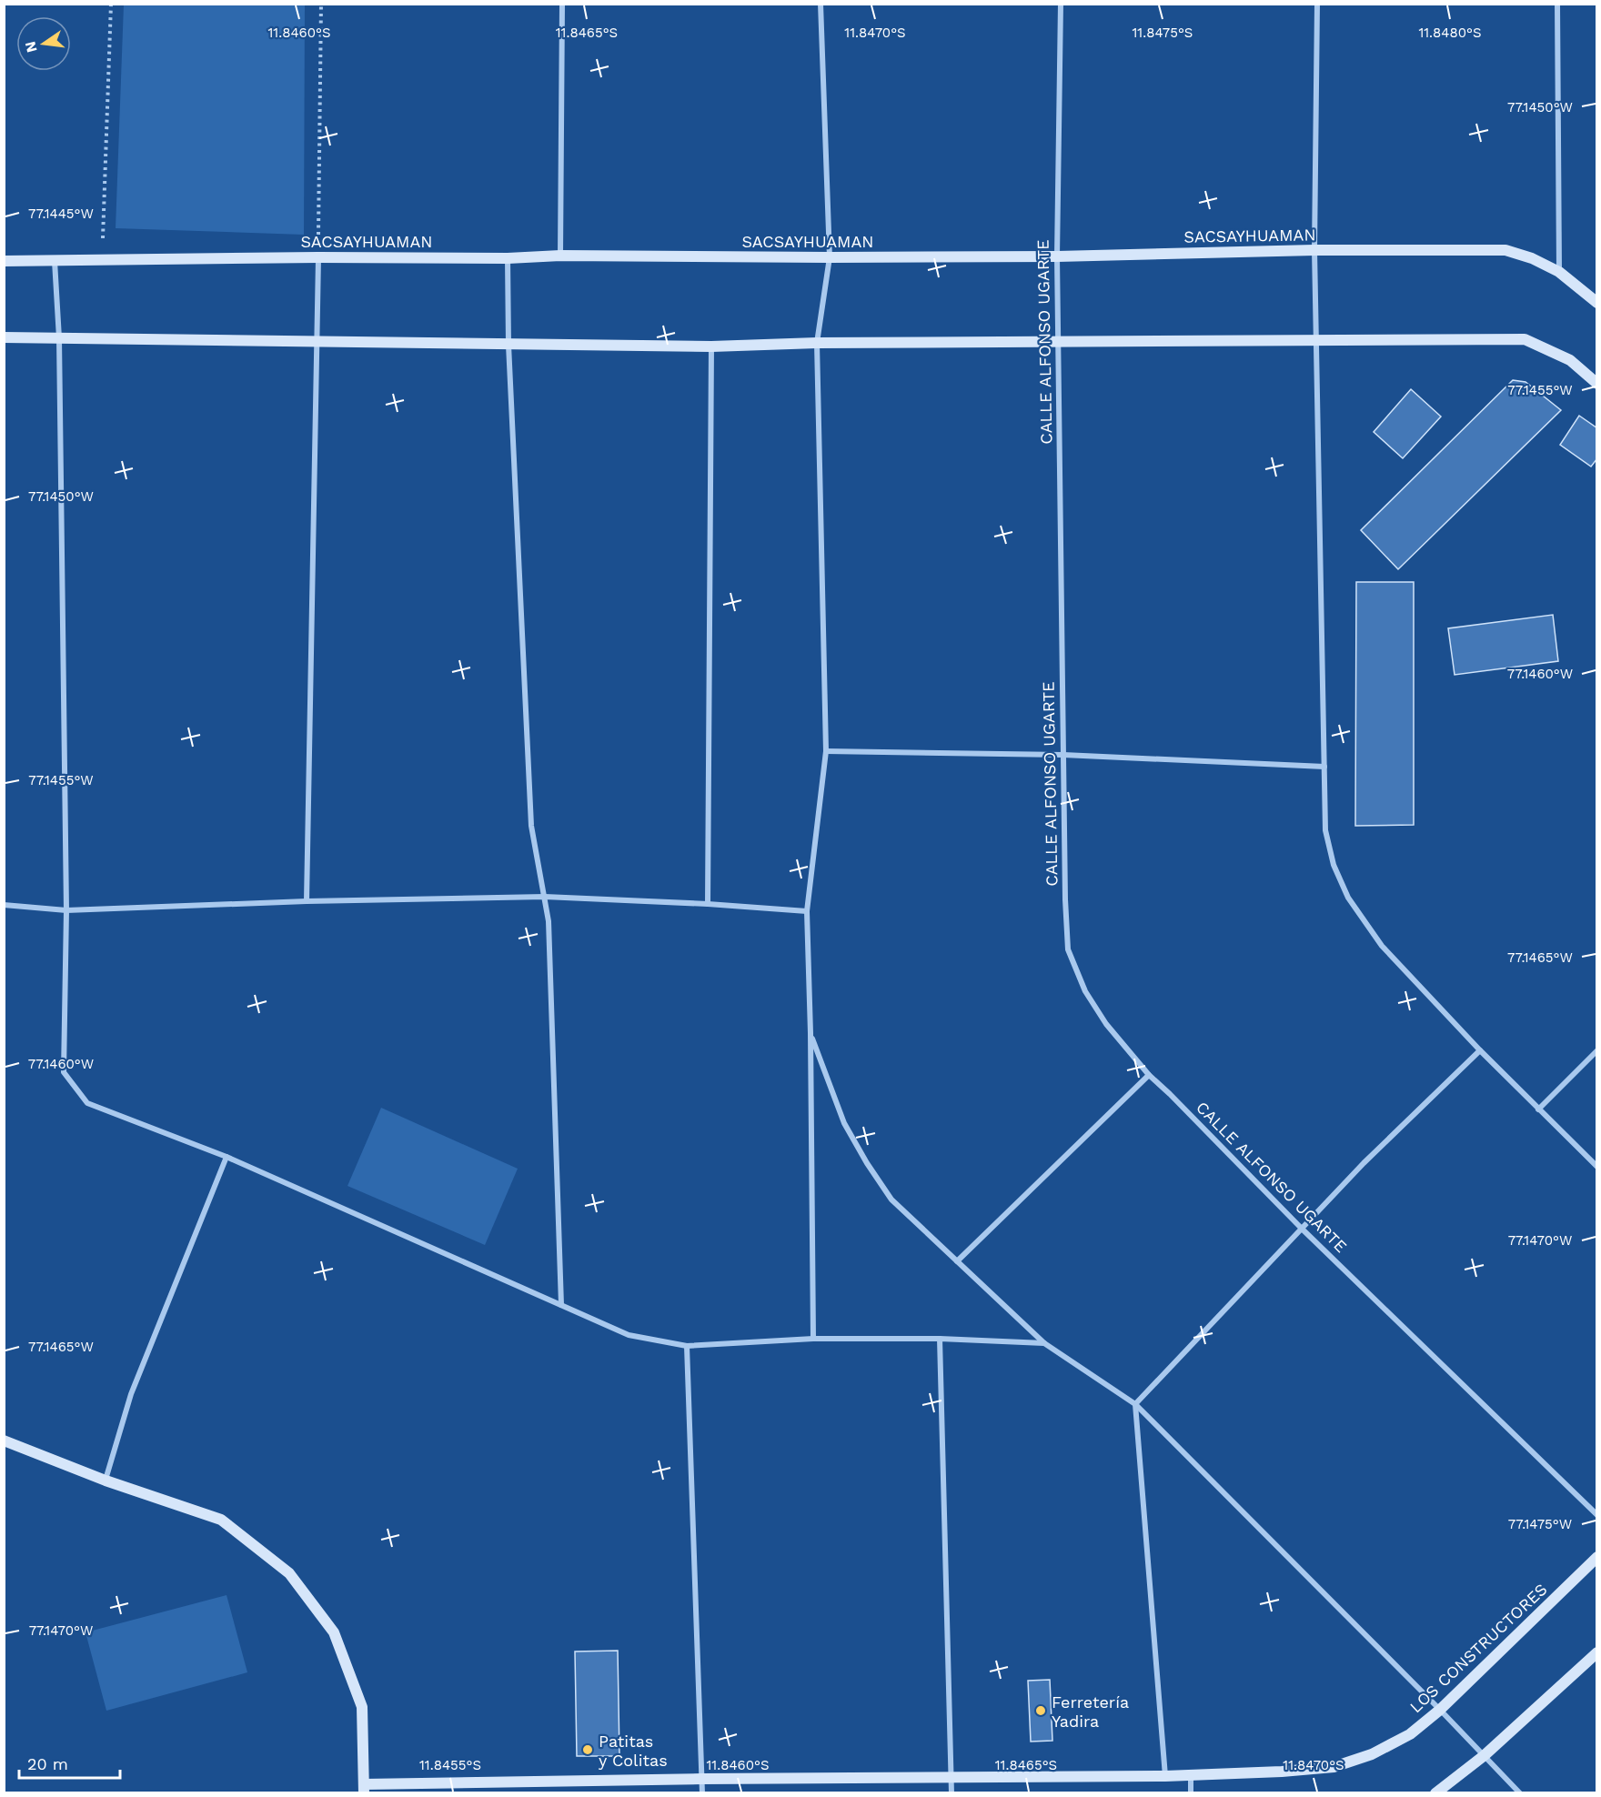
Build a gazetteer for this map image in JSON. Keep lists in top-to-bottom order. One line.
{"streets":{"street":["SACSAYHUAMAN","CALLE ALFONSO UGARTE","LOS CONSTRUCTORES"]},"crossings":[["SACSAYHUAMAN","CALLE ALFONSO UGARTE"]],"places":["Ferretería Yadira","Patitas y Colitas"],"scale_bar":"20 m","north":"left","coordinates":["11.8480°S","11.8460°S","11.8465°S","11.8470°S","11.8475°S","77.1450°W","77.1445°W","77.1455°W","77.1460°W","77.1465°W","77.1470°W","77.1475°W","11.8455°S"]}
